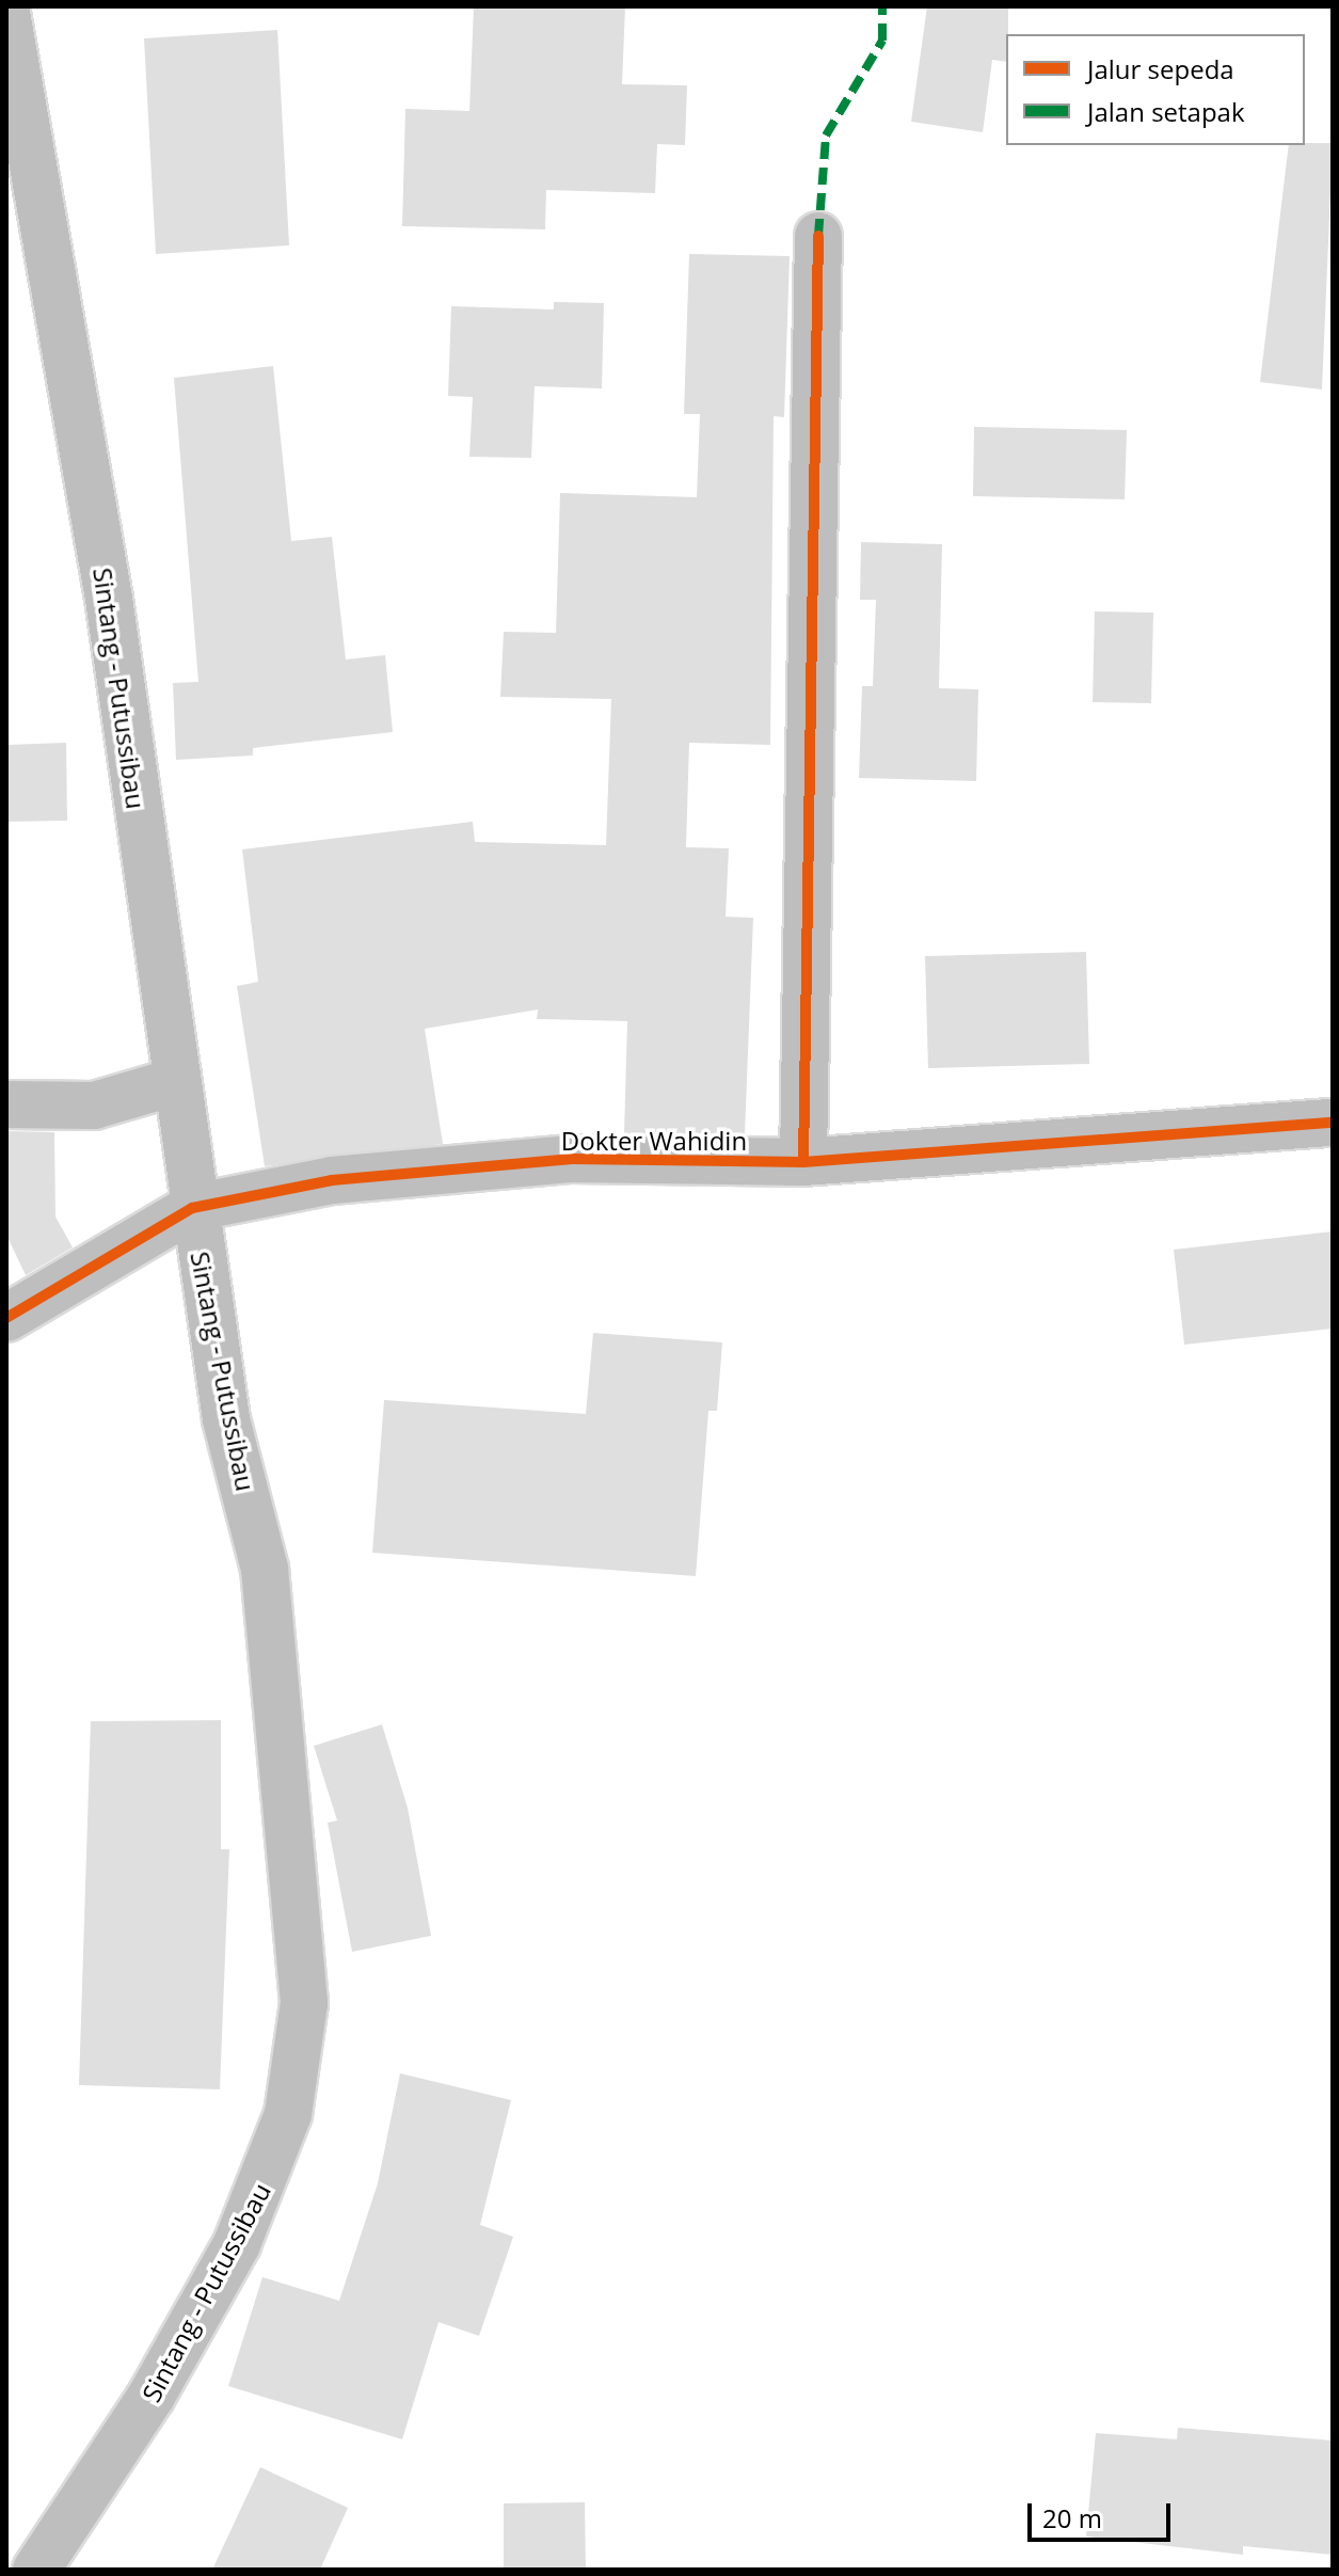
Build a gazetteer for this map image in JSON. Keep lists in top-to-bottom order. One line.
{"streets":{"main road":["Sintang - Putussibau","Dokter Wahidin"]},"crossings":[["Sintang - Putussibau","Dokter Wahidin"]],"legend":["Jalur sepeda","Jalan setapak"],"scale_bar":"20 m"}
